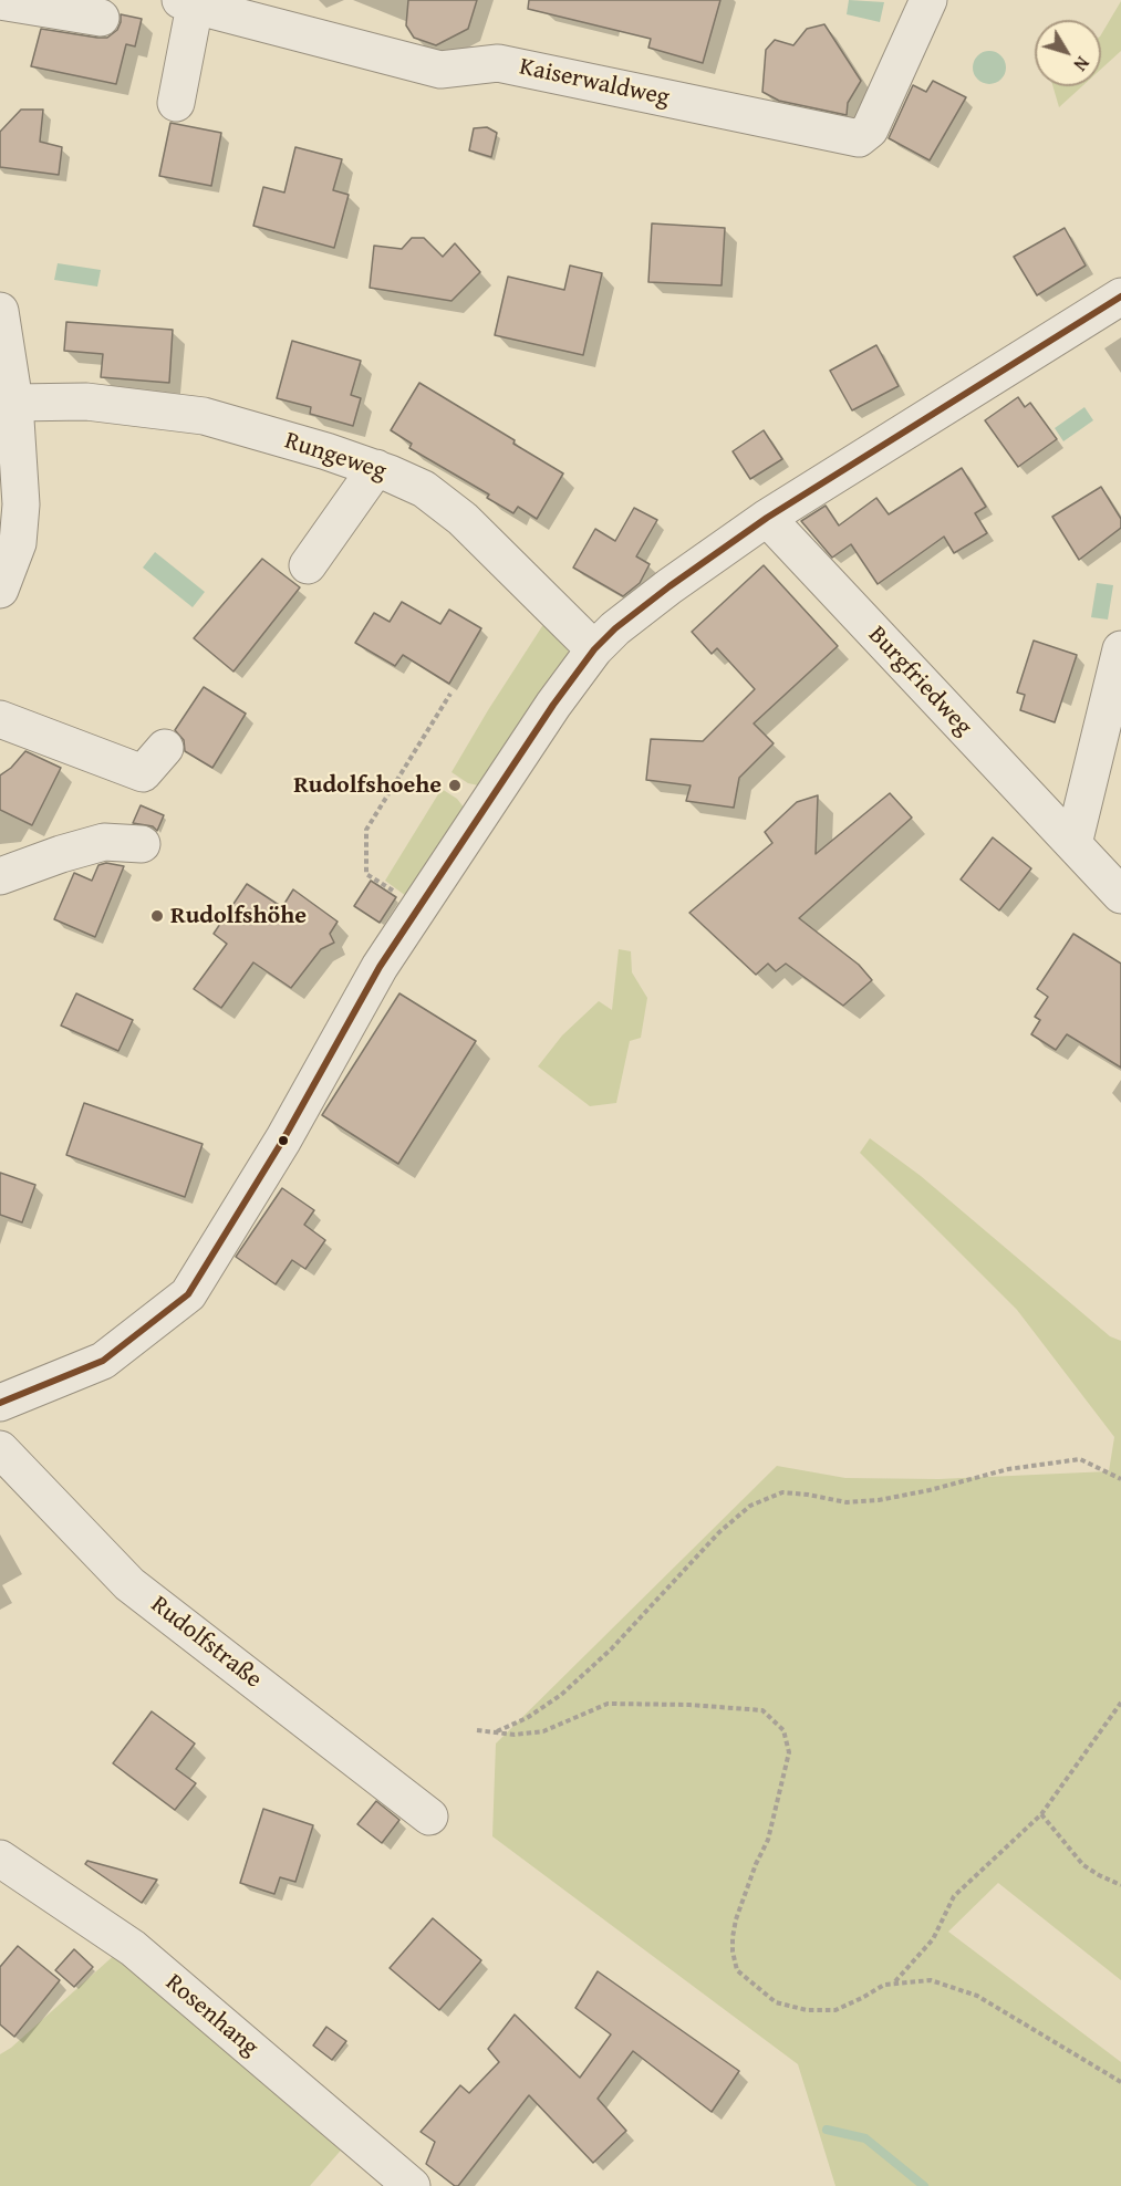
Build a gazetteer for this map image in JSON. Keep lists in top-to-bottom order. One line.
{"streets":{"street":["Kaiserwaldweg","Rungeweg","Burgfriedweg","Rudolfstraße","Rosenhang"]},"places":["Rudolfshoehe","Rudolfshöhe"],"north":"bottom right"}
